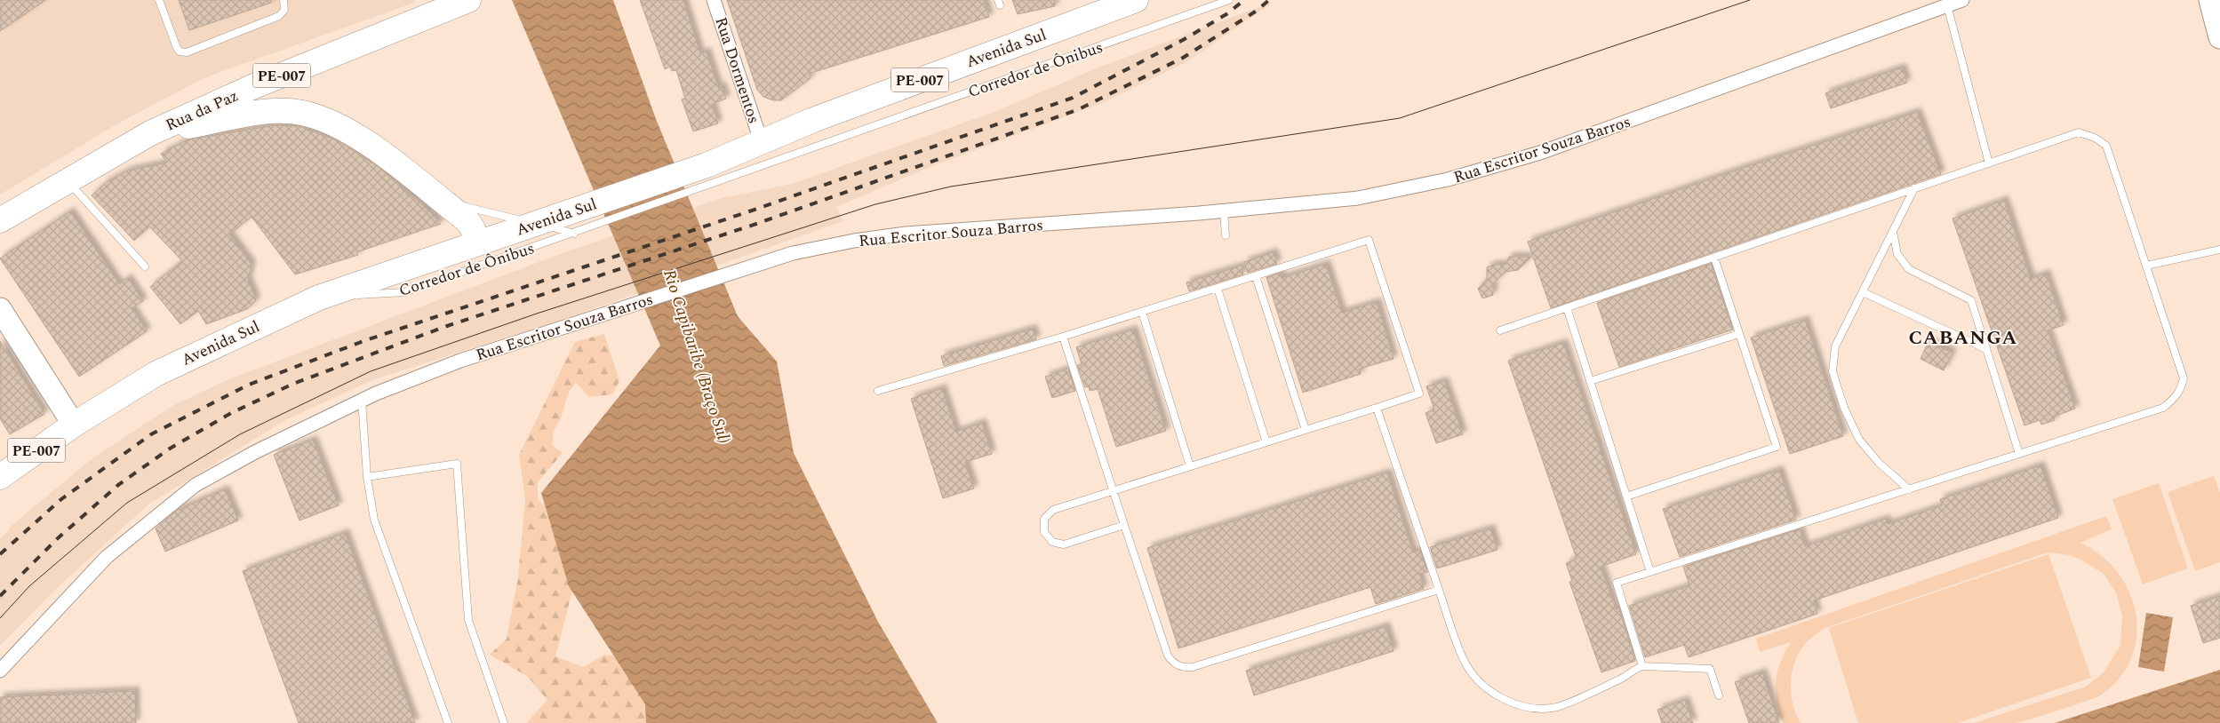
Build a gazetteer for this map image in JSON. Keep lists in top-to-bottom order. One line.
{"streets":{"highway":["Avenida Sul","PE-007","Rua da Paz"],"street":["Rua Dormentos","Rua Escritor Souza Barros"],"lane":["Corredor de Ônibus"]},"crossings":[["Avenida Sul","Corredor de Ônibus"],["Avenida Sul","Rua Dormentos"]],"districts":["CABANGA"],"water":["Rio Capibaribe (Braço Sul)"]}
